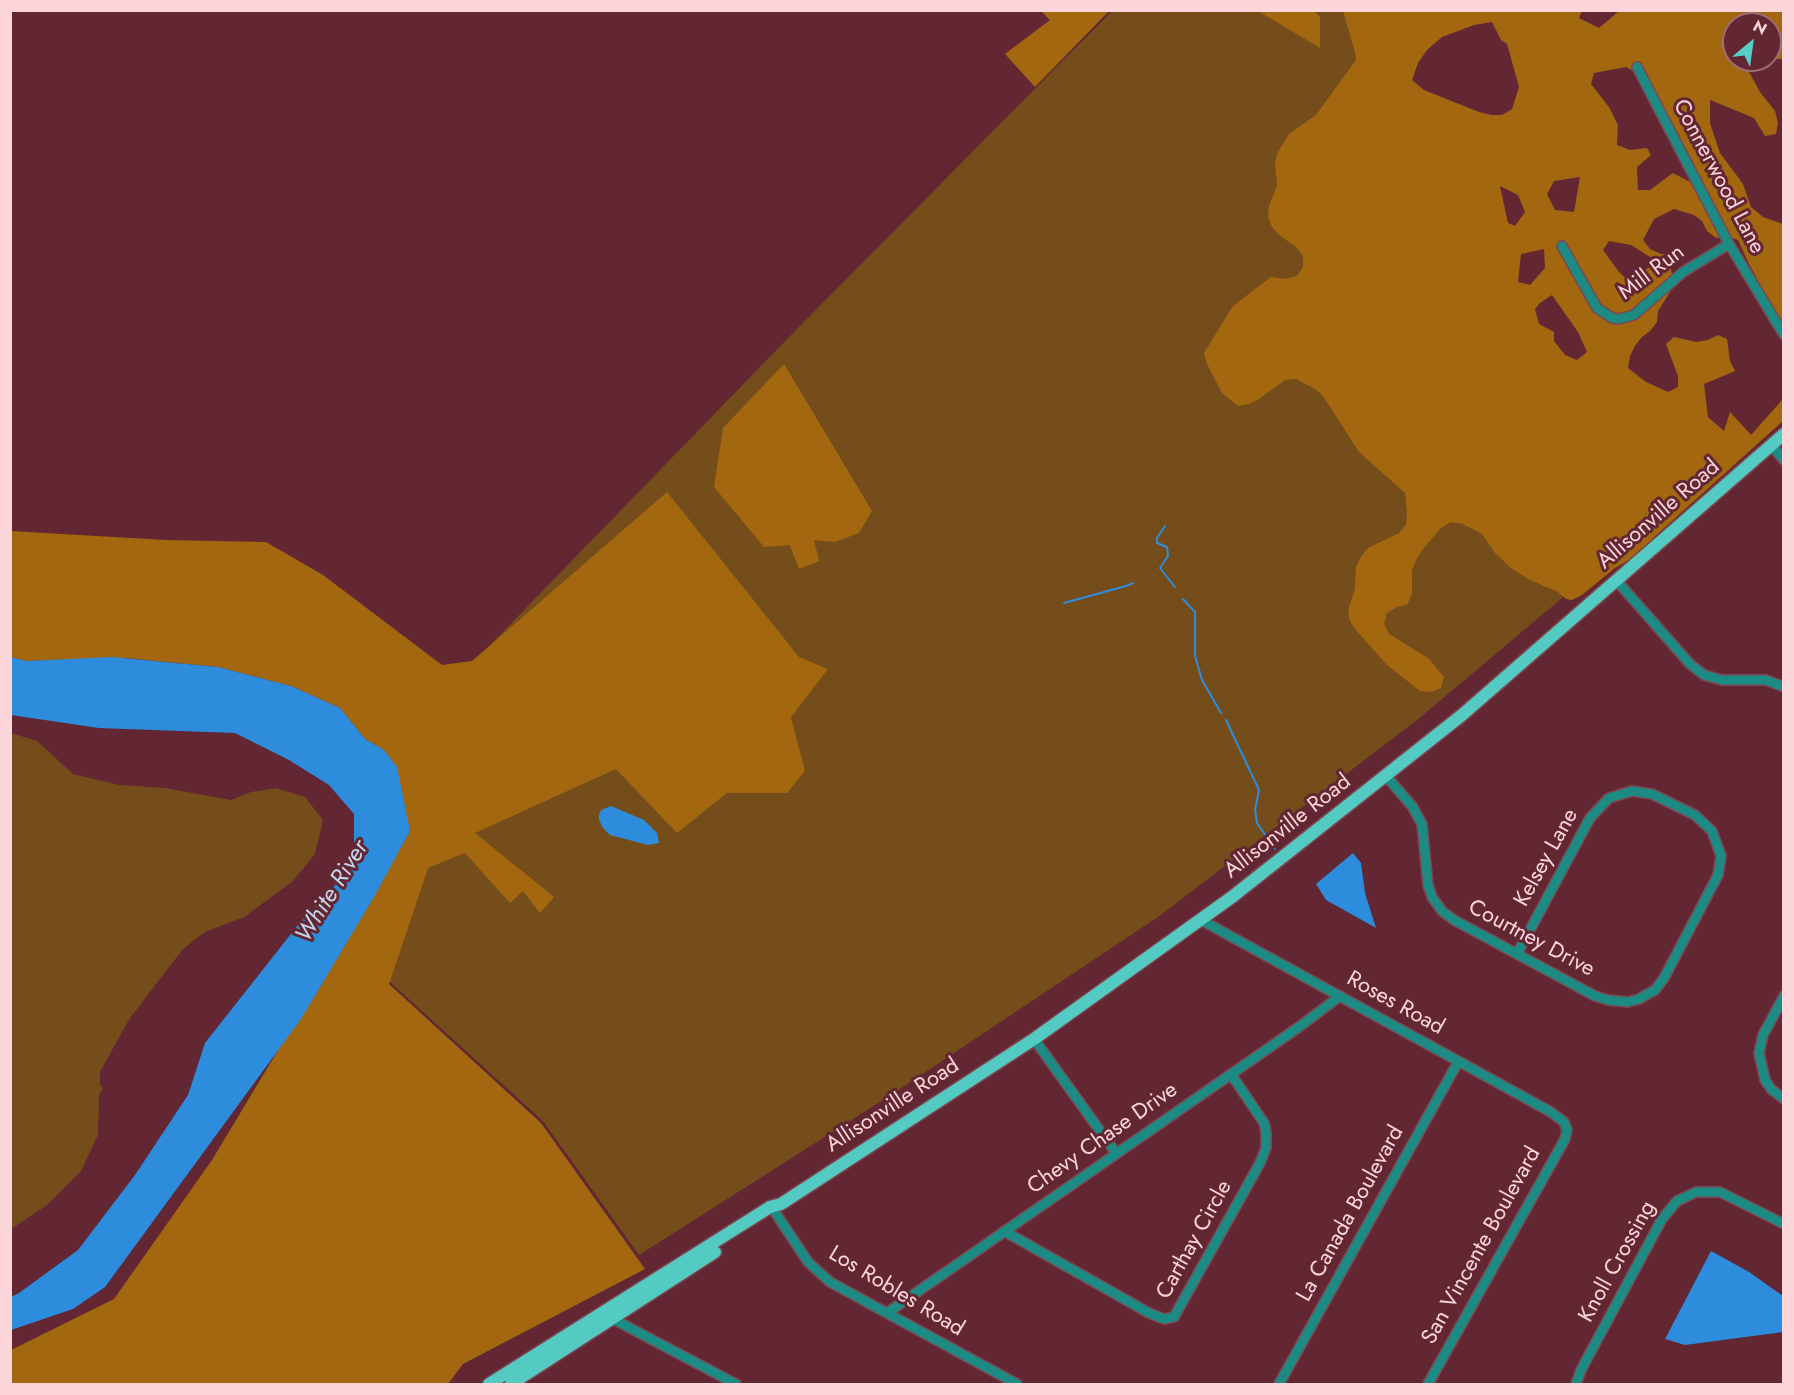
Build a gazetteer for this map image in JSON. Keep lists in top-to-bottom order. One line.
{"streets":{"main road":["Allisonville Road"],"street":["Connerwood Lane","Mill Run","Kelsey Lane","Courtney Drive","Roses Road","Chevy Chase Drive","La Canada Boulevard","Carthay Circle","San Vincente Boulevard","Knoll Crossing","Los Robles Road"]},"crossings":[["Connerwood Lane","Mill Run"],["Allisonville Road","Courtney Drive"],["Allisonville Road","Roses Road"],["Allisonville Road","Los Robles Road"],["Kelsey Lane","Courtney Drive"],["Roses Road","Chevy Chase Drive"],["Roses Road","La Canada Boulevard"],["Roses Road","San Vincente Boulevard"],["Chevy Chase Drive","Carthay Circle"],["Chevy Chase Drive","Los Robles Road"]],"water":["White River"],"north":"top right"}
